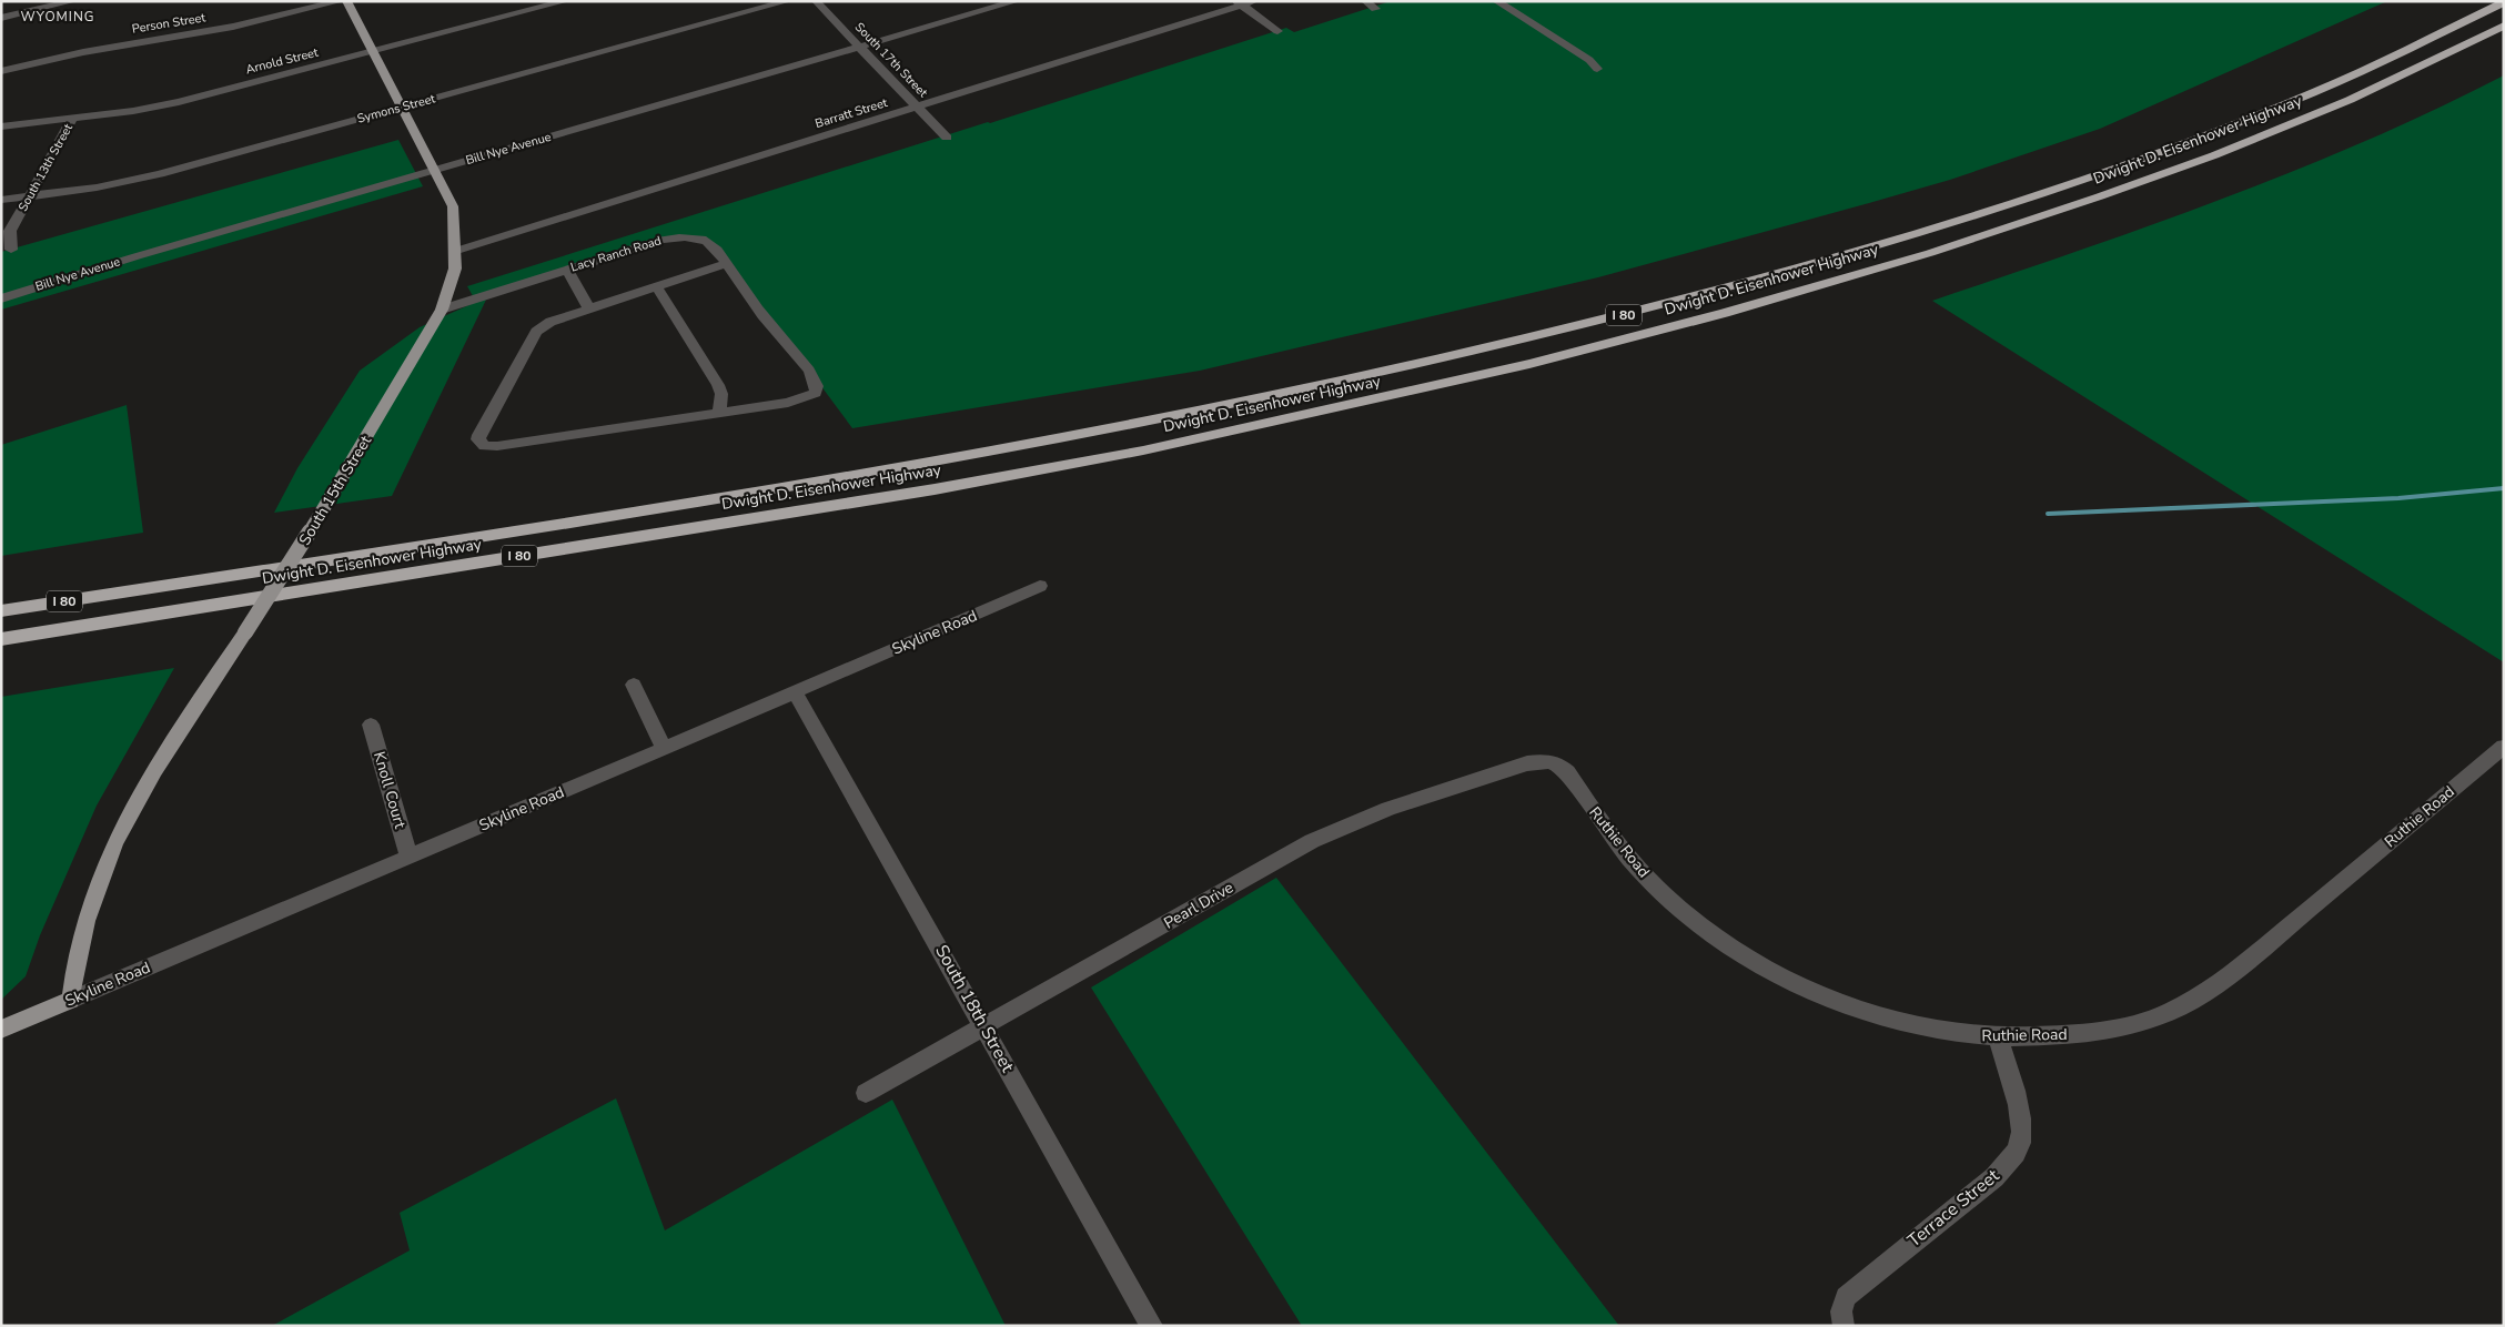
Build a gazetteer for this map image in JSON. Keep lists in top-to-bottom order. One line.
{"streets":{"highway":["Dwight D. Eisenhower Highway","I 80"],"main road":["South 15th Street","Skyline Road"],"street":["Person Street","South 17th Street","Arnold Street","Symons Street","Barratt Street","Bill Nye Avenue","South 13th Street","Lacy Ranch Road","Knoll Court","Ruthie Road","Pearl Drive","South 18th Street","Terrace Street"]},"crossings":[["South 17th Street","Barratt Street"],["South 17th Street","Bill Nye Avenue"],["Arnold Street","South 13th Street"],["Arnold Street","South 15th Street"],["Symons Street","South 13th Street"],["Symons Street","South 15th Street"],["Barratt Street","South 15th Street"],["Bill Nye Avenue","South 15th Street"],["Lacy Ranch Road","South 15th Street"],["South 15th Street","Skyline Road"],["Skyline Road","Knoll Court"],["Skyline Road","South 18th Street"],["Ruthie Road","Pearl Drive"],["Ruthie Road","Terrace Street"],["Pearl Drive","South 18th Street"]],"districts":["WYOMING"]}
